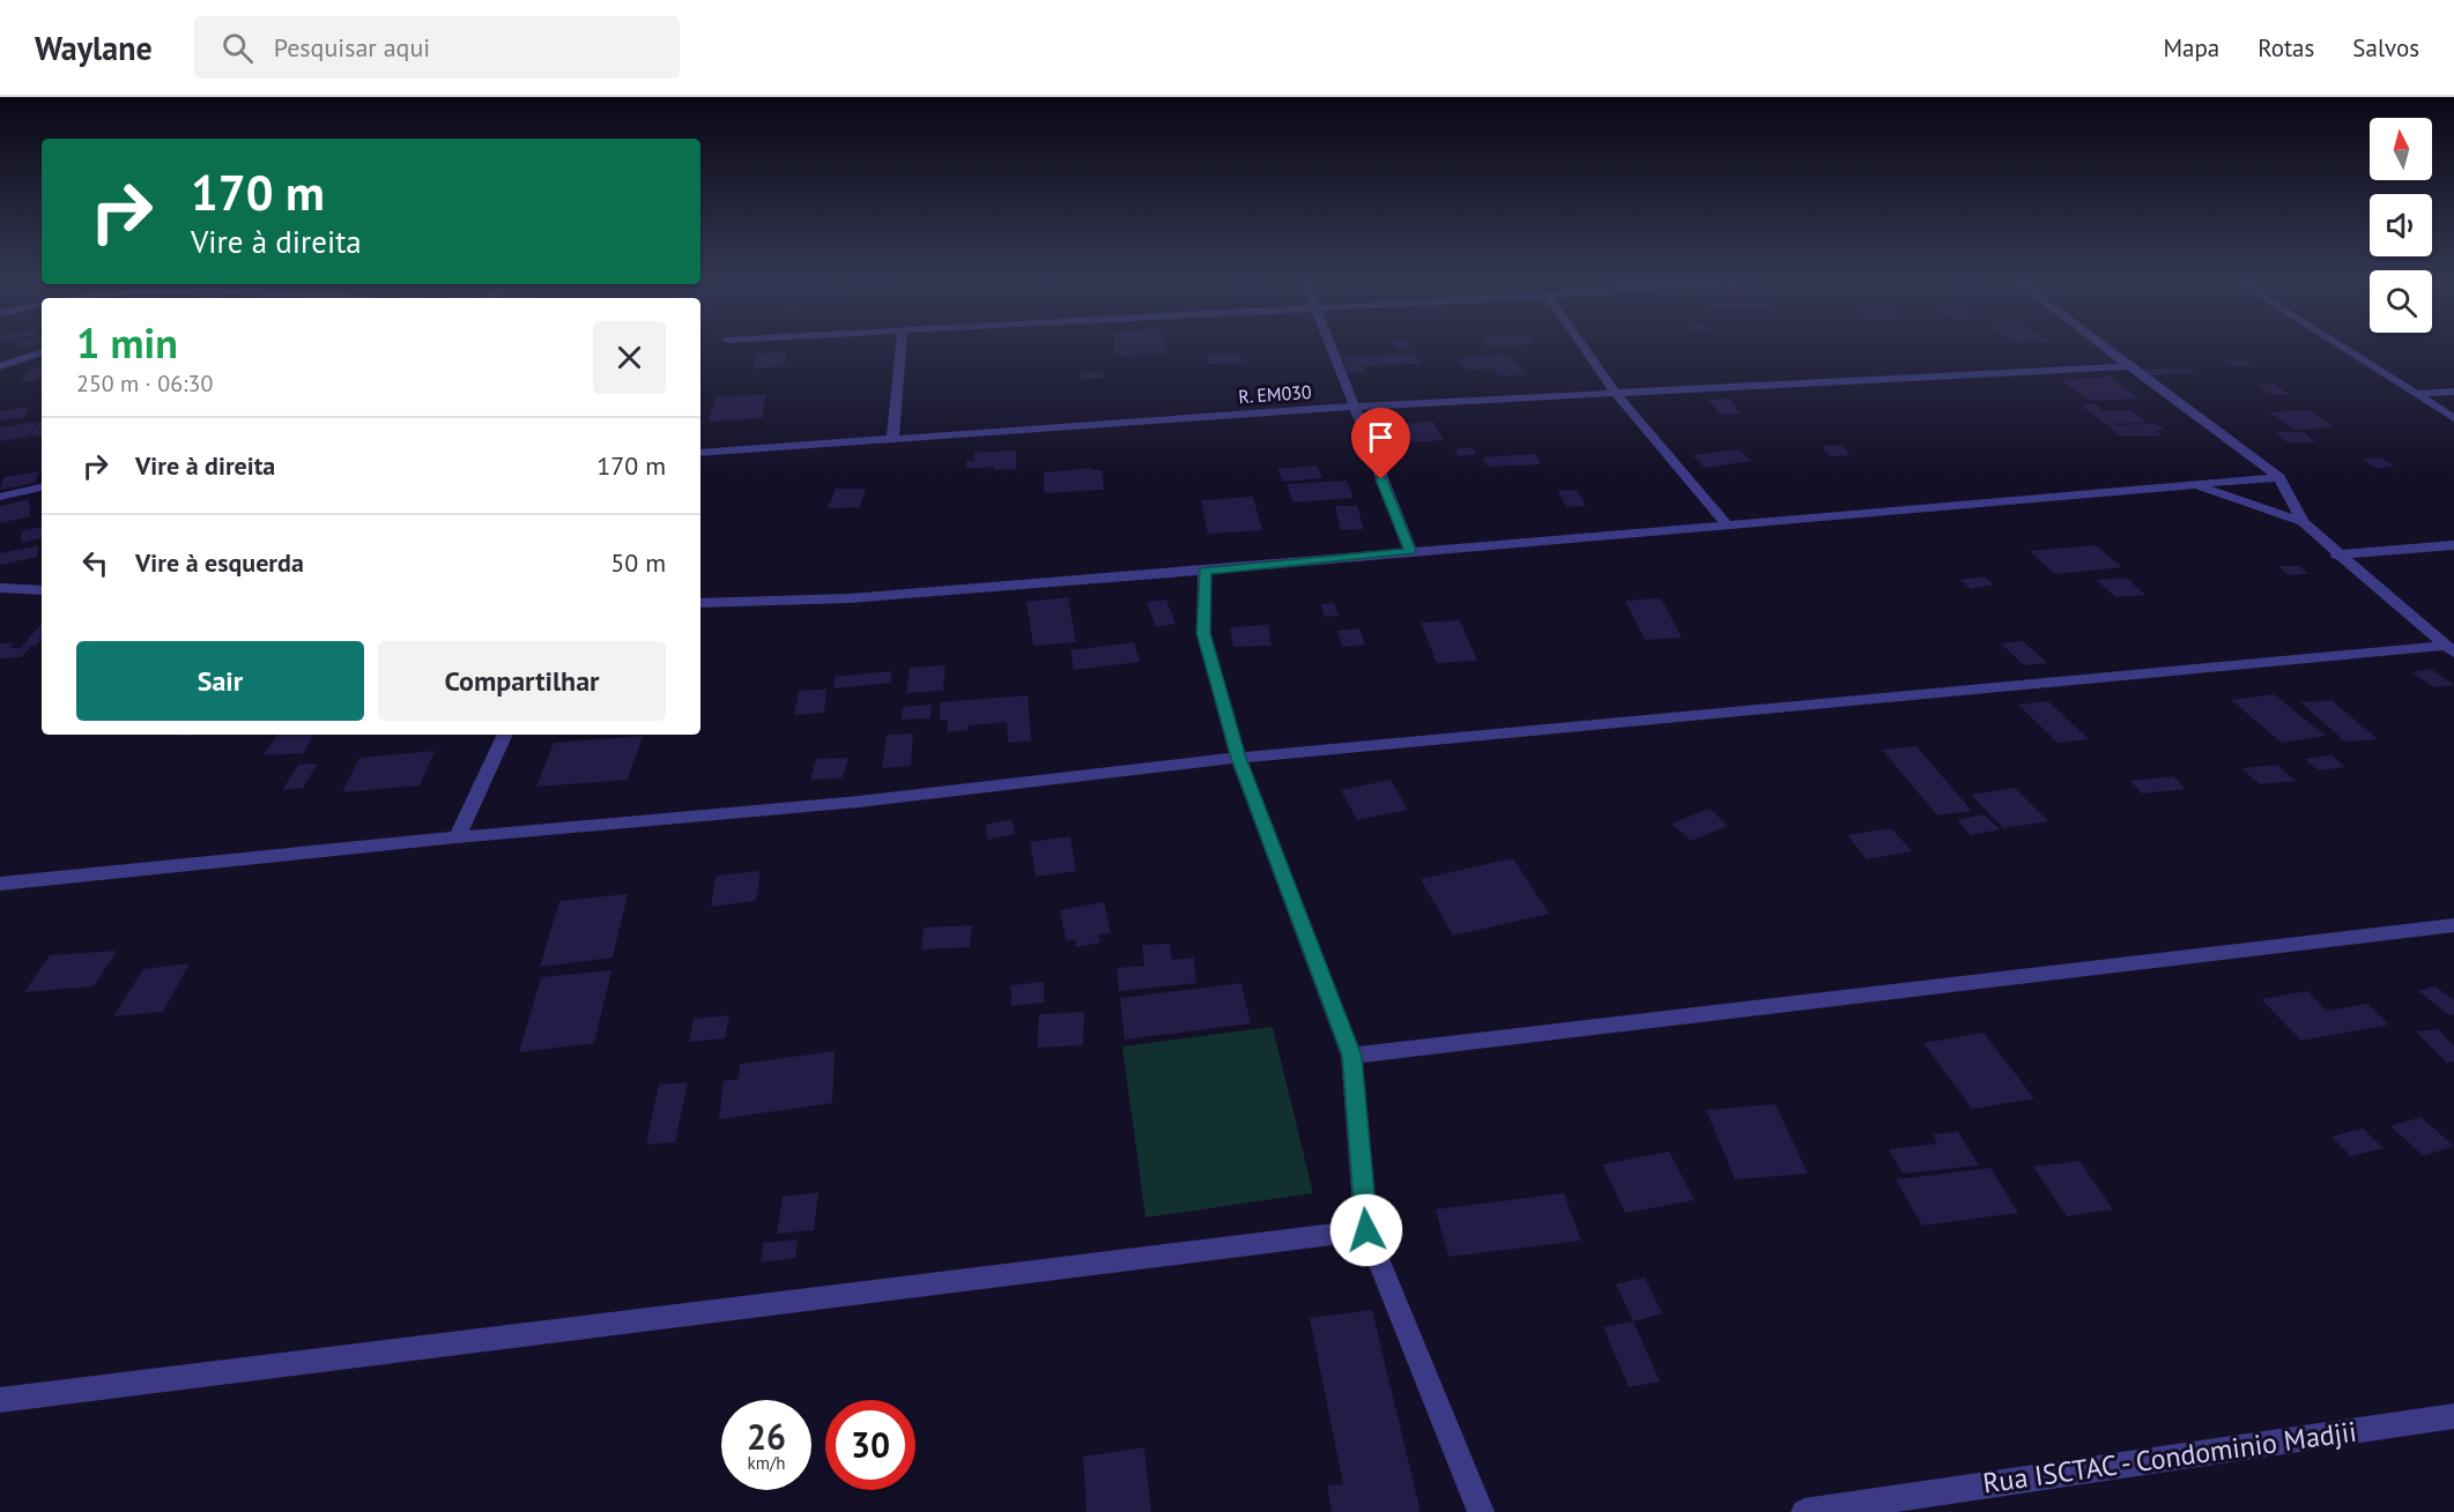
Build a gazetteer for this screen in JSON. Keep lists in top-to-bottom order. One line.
{"streets":{"street":["R. EM030","Rua ISCTAC - Condominio Madjii"]},"north":"top","page":{"header":"Waylane","search":"Pesquisar aqui","nav":["Mapa","Rotas","Salvos"],"turn":["170 m","Vire à direita"],"heading":["1 min","250 m · 06:30"],"list":[{"name":"Vire à direita","value":"170 m"},{"name":"Vire à esquerda","value":"50 m"}],"buttons":["Sair","Compartilhar"],"speed":"26 km/h","limit":"30"}}
